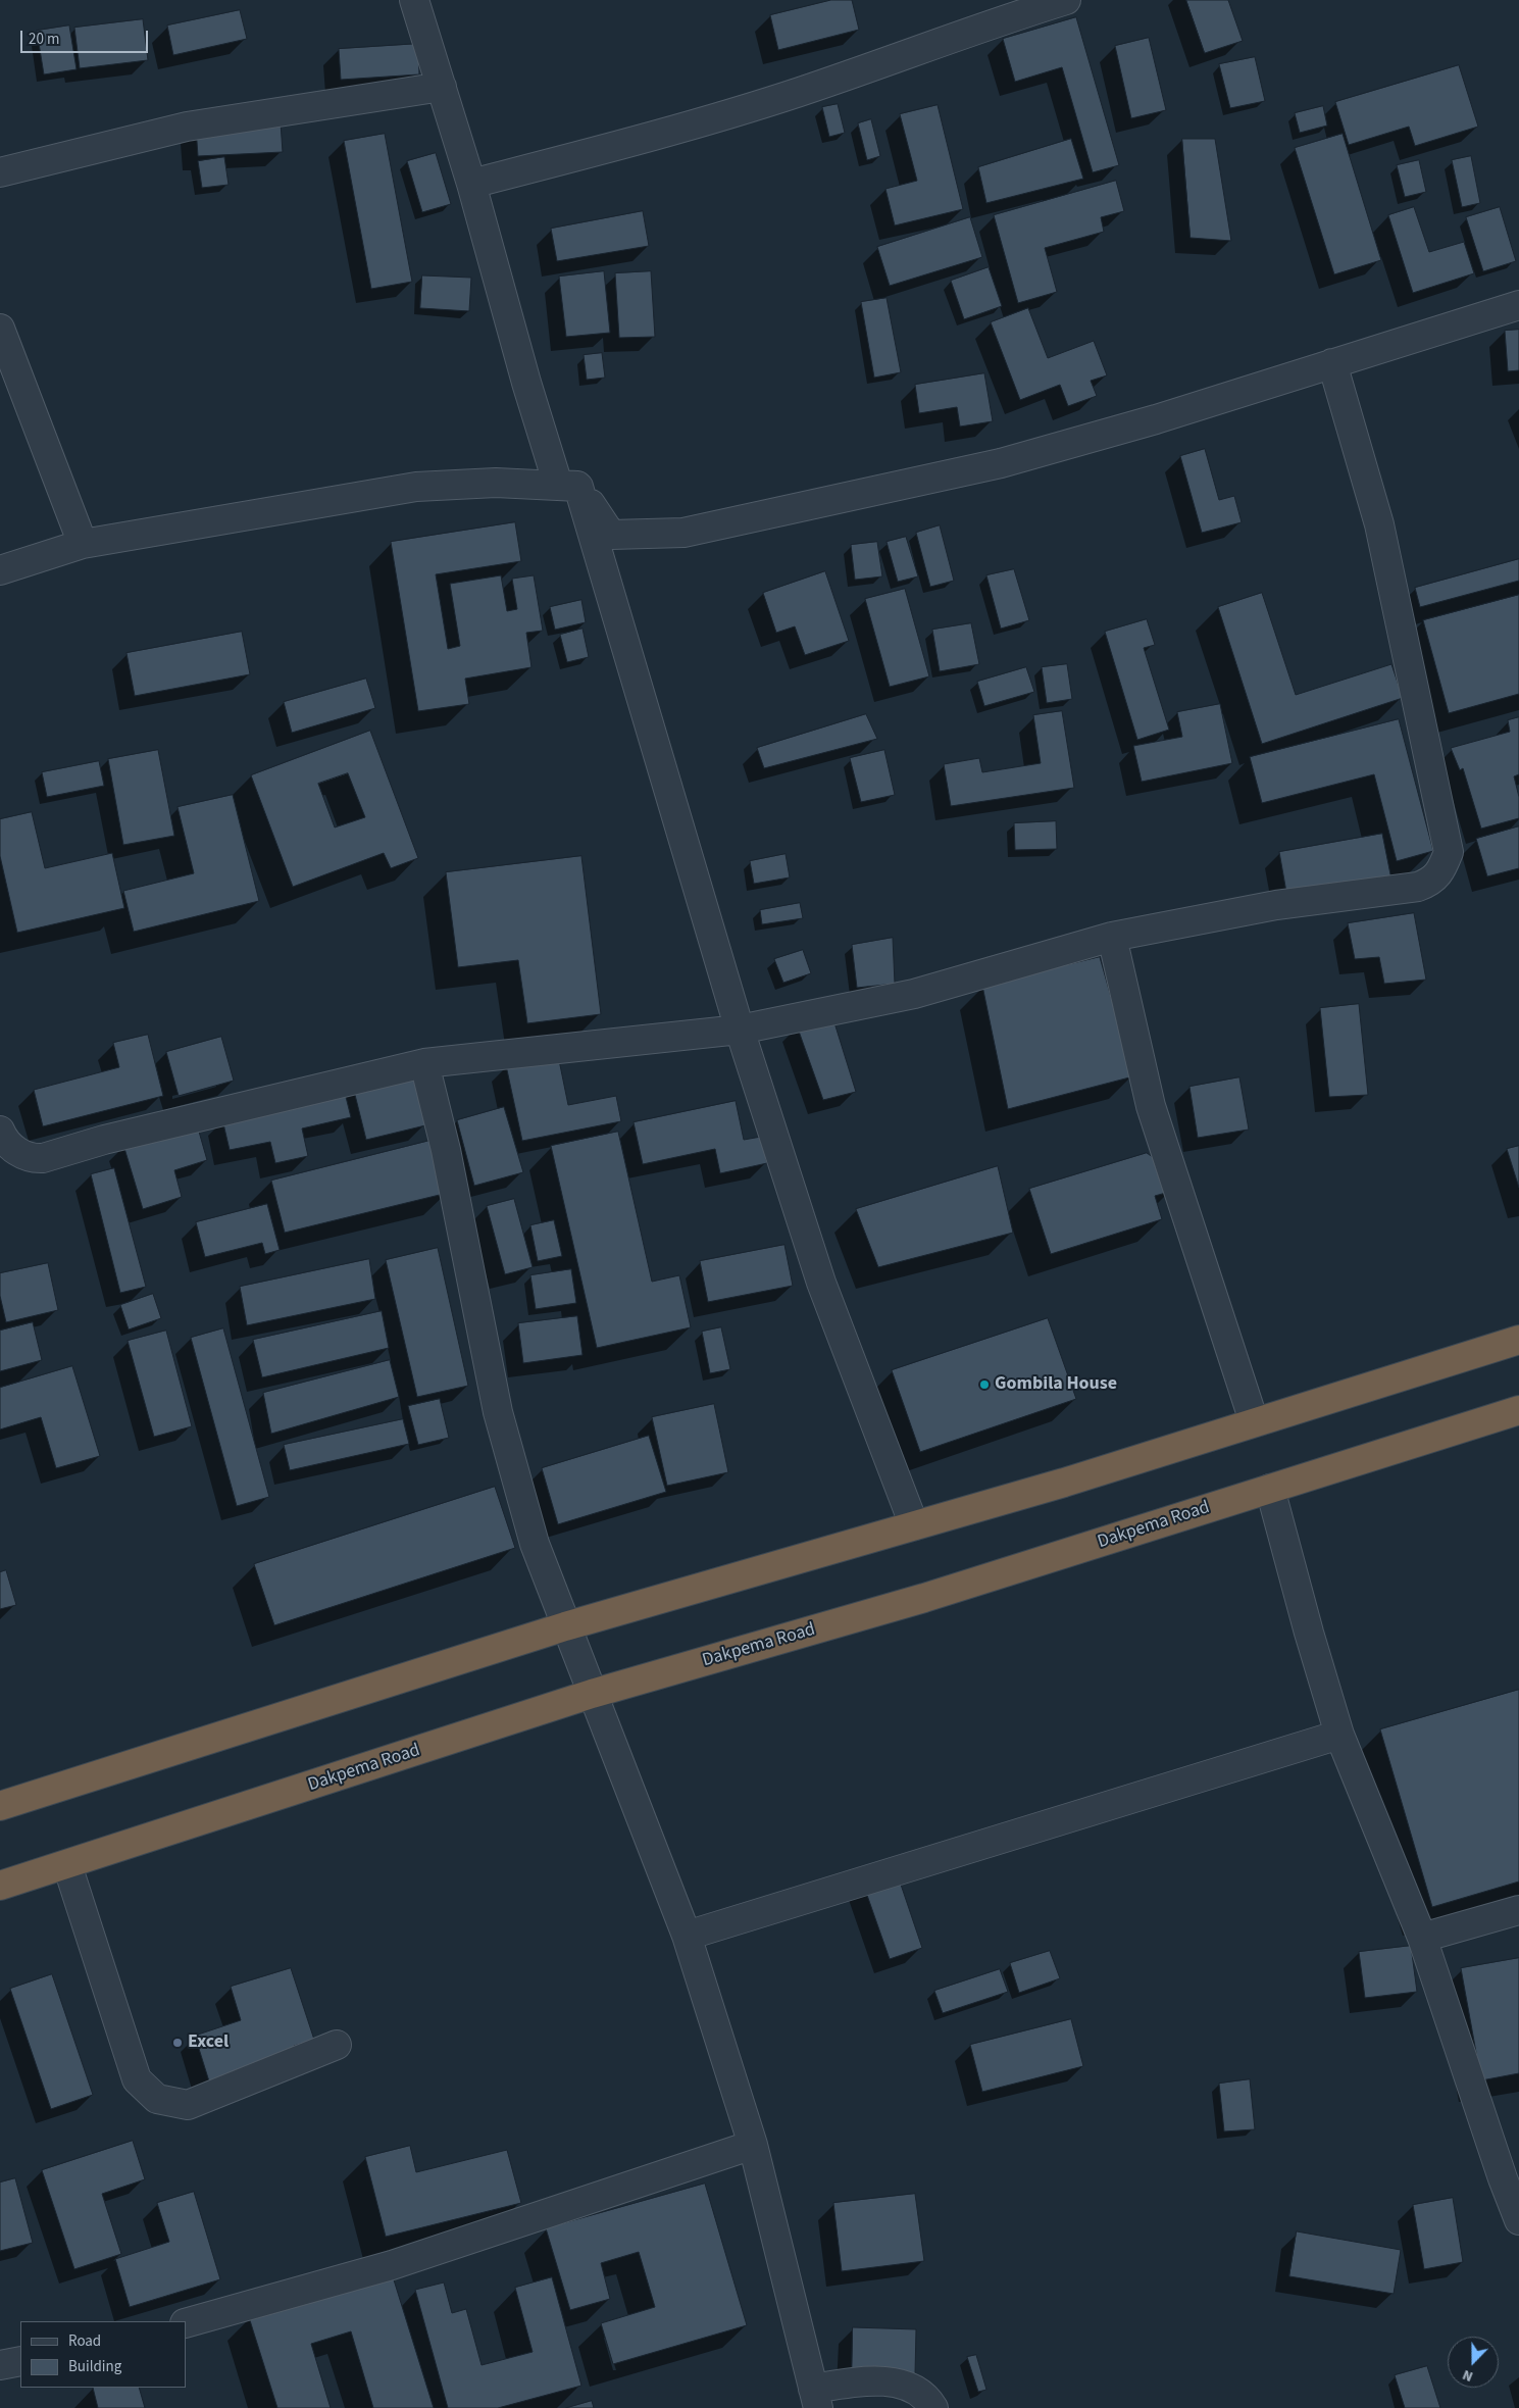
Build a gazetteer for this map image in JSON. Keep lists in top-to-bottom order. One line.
{"streets":{"highway":["Dakpema Road"]},"places":["Gombila House","Excel"],"legend":["Road","Building"],"scale_bar":"20 m","north":"bottom"}
